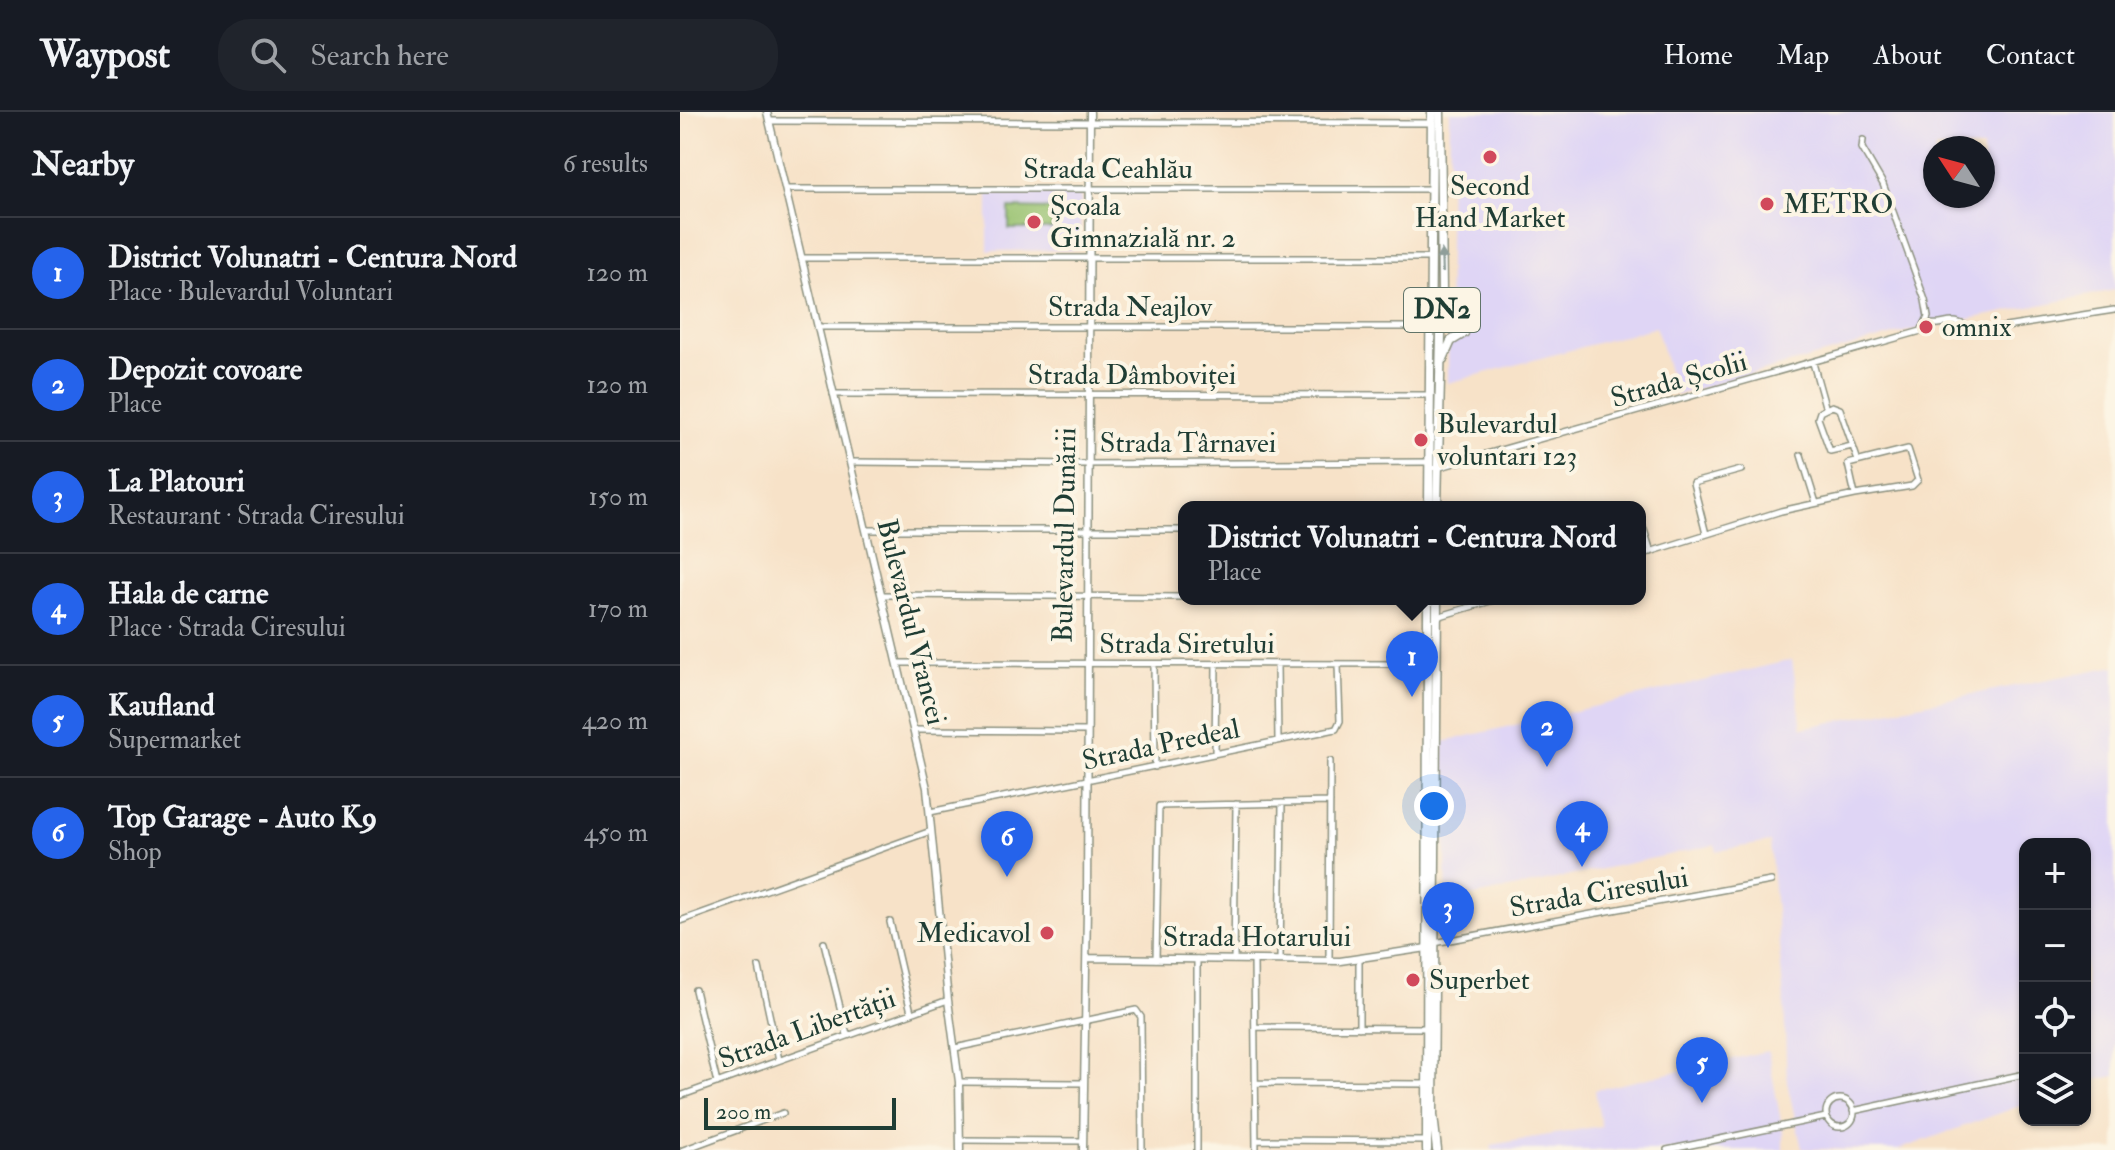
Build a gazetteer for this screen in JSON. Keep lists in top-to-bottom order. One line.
{"streets":{"highway":["DN2"],"street":["Strada Ceahlău","Strada Neajlov","Strada Dâmboviței","Strada Școlii","Strada Târnavei","Bulevardul Dunării","Bulevardul Vrancei","Strada Siretului","Strada Predeal","Strada Ciresului","Strada Hotarului","Strada Libertății"]},"crossings":[["Strada Ceahlău","DN2"],["Strada Ceahlău","Bulevardul Dunării"],["Strada Ceahlău","Bulevardul Vrancei"],["Strada Neajlov","DN2"],["Strada Neajlov","Bulevardul Dunării"],["Strada Neajlov","Bulevardul Vrancei"],["DN2","Strada Dâmboviței"],["DN2","Strada Școlii"],["DN2","Strada Târnavei"],["Strada Dâmboviței","Bulevardul Dunării"],["Strada Dâmboviței","Bulevardul Vrancei"],["Strada Târnavei","Bulevardul Dunării"],["Strada Târnavei","Bulevardul Vrancei"],["Bulevardul Dunării","Strada Siretului"],["Bulevardul Dunării","Strada Predeal"],["Bulevardul Dunării","Strada Hotarului"],["Bulevardul Vrancei","Strada Siretului"],["Bulevardul Vrancei","Strada Predeal"],["Bulevardul Vrancei","Strada Libertății"],["Strada Siretului","Strada Predeal"],["Strada Ciresului","Strada Hotarului"]],"places":["Second Hand Market","METRO","Școala Gimnazială nr. 2","omnix","Bulevardul voluntari 123","Medicavol","Superbet"],"scale_bar":"200 m","north":"top left","page":{"header":"Waypost","search":"Search here","nav":["Home","Map","About","Contact"],"heading":["Nearby","6 results"],"list":[{"mark":"1","name":"District Volunatri - Centura Nord","note":"Place · Bulevardul Voluntari","value":"120 m"},{"mark":"2","name":"Depozit covoare","note":"Place","value":"120 m"},{"mark":"3","name":"La Platouri","note":"Restaurant · Strada Ciresului","value":"150 m"},{"mark":"4","name":"Hala de carne","note":"Place · Strada Ciresului","value":"170 m"},{"mark":"5","name":"Kaufland","note":"Supermarket","value":"420 m"},{"mark":"6","name":"Top Garage - Auto K9","note":"Shop","value":"450 m"}],"popup":["District Volunatri - Centura Nord","Place"],"pins":["1","2","4","6","3","5"],"map_buttons":["+","−"],"scale":"200 m"}}
